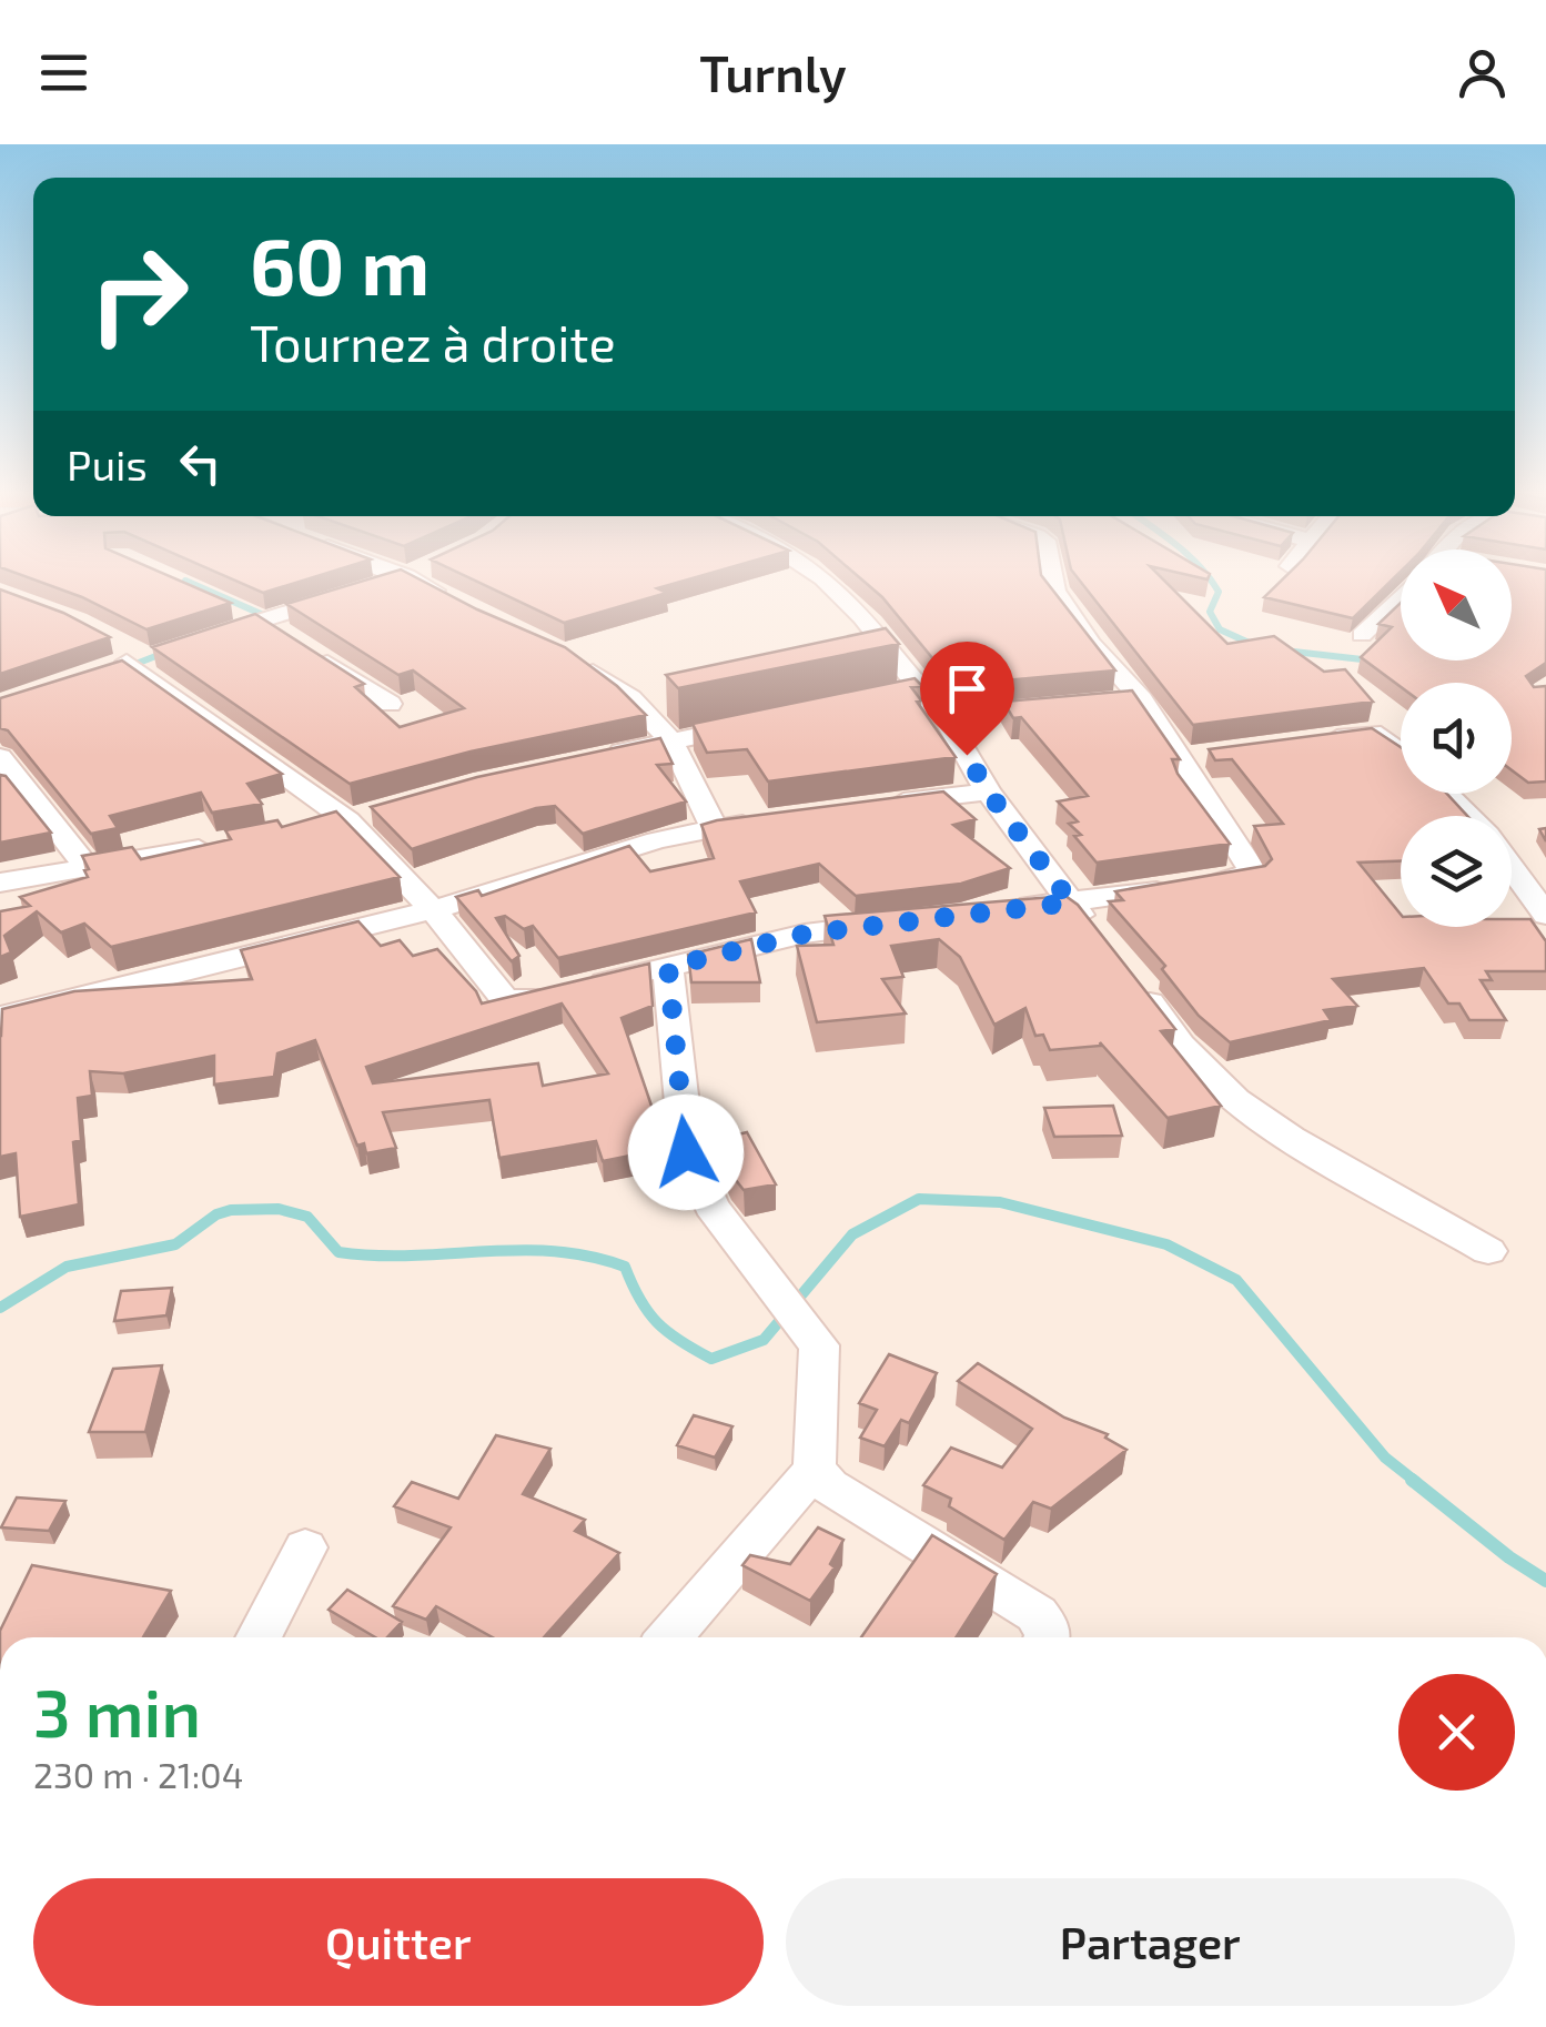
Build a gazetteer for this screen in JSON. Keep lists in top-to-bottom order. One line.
{"north":"top left","page":{"header":"Turnly","turn":["60 m","Tournez à droite"],"then":"Puis","heading":["3 min","230 m · 21:04"],"buttons":["Quitter","Partager"]}}
